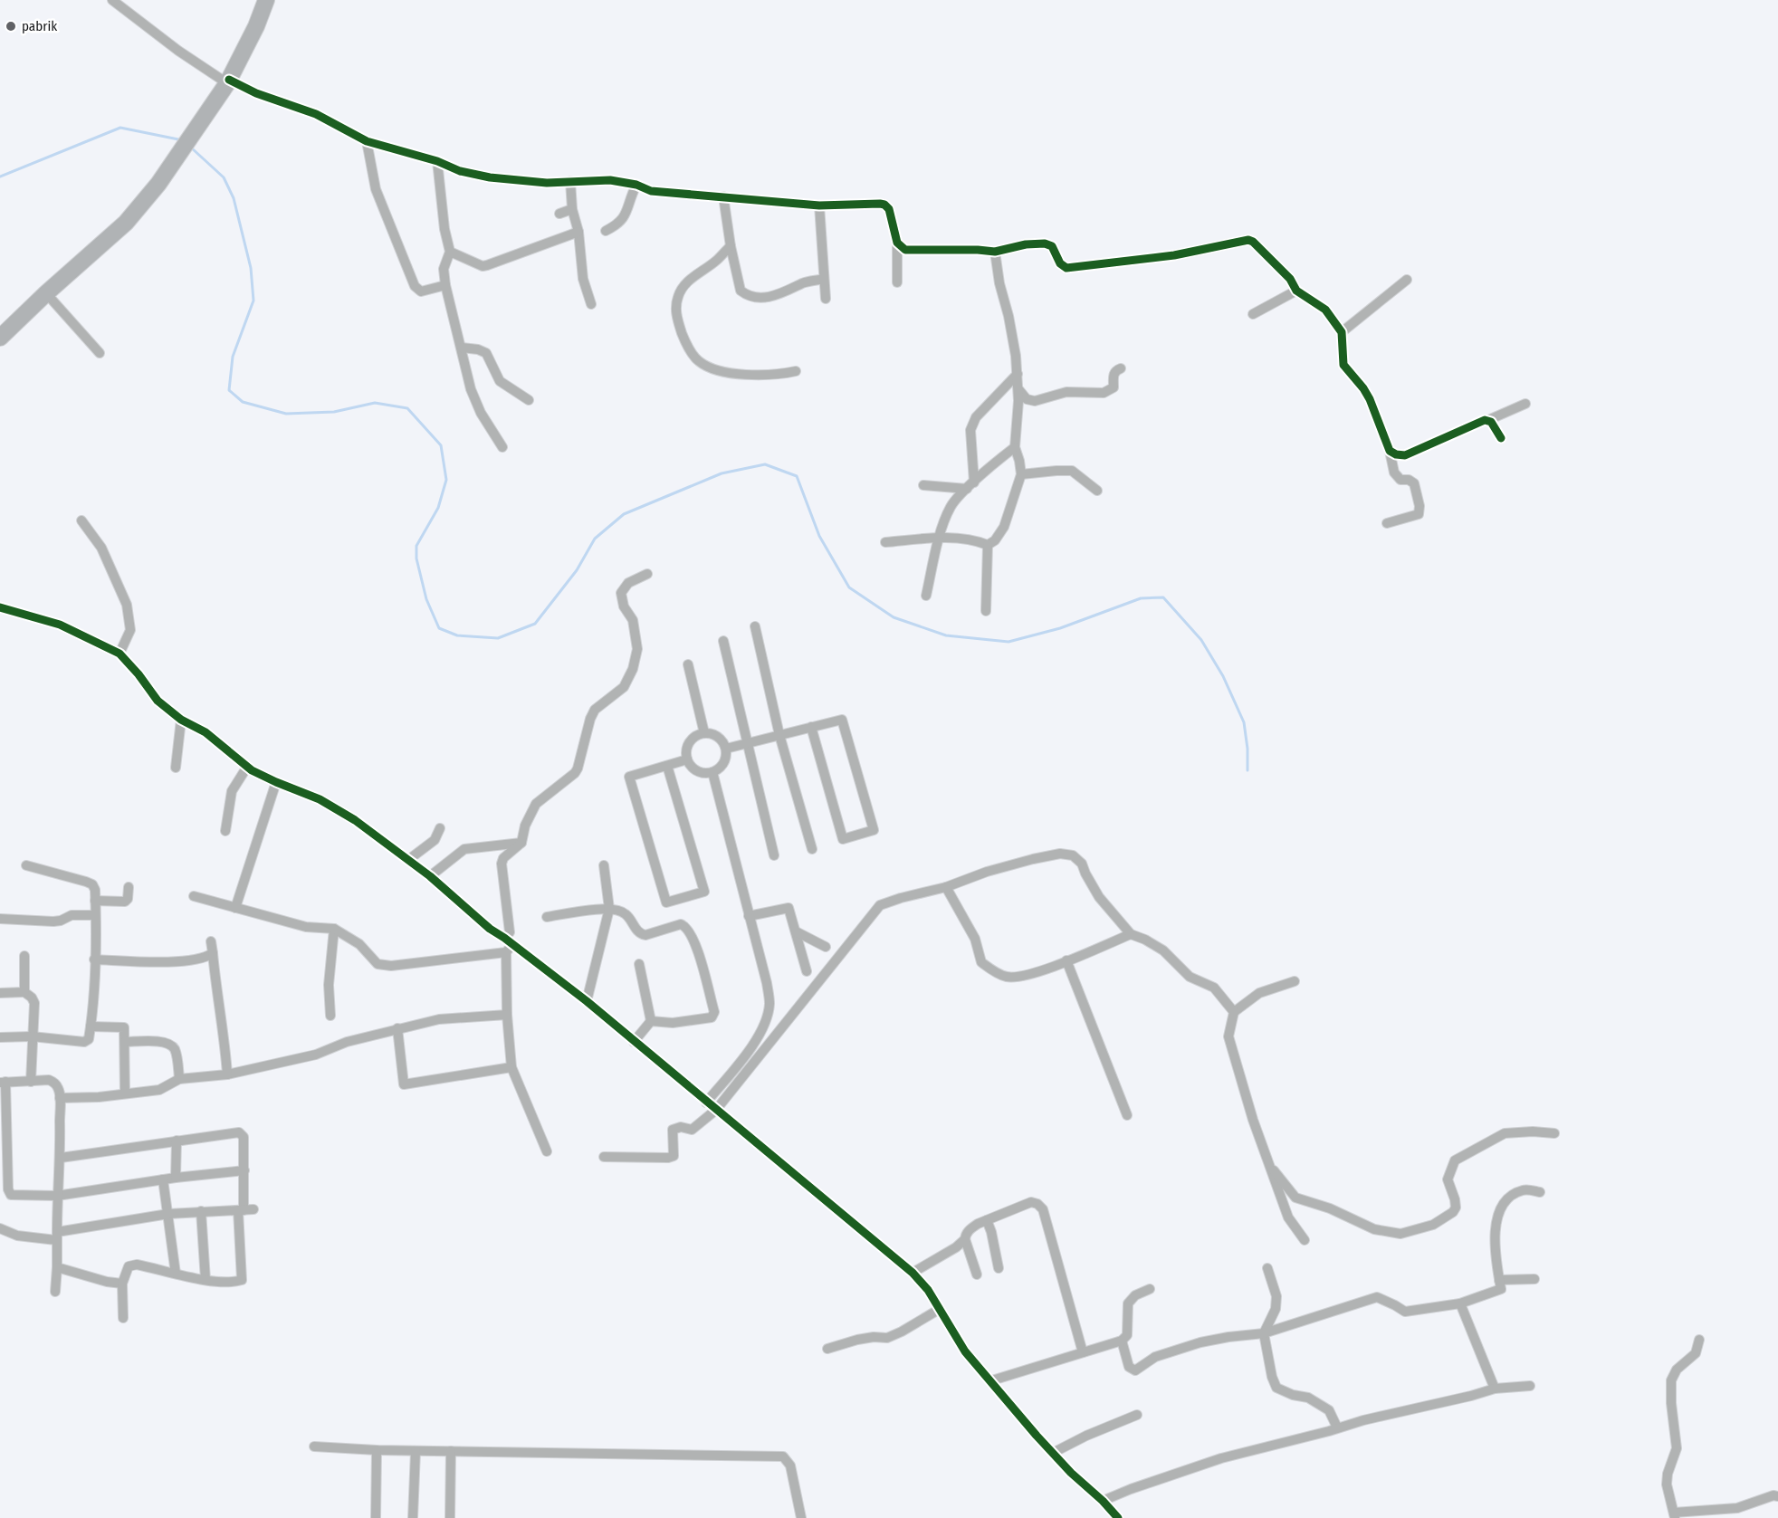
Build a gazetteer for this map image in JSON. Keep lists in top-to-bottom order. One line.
{"places":["pabrik"]}
